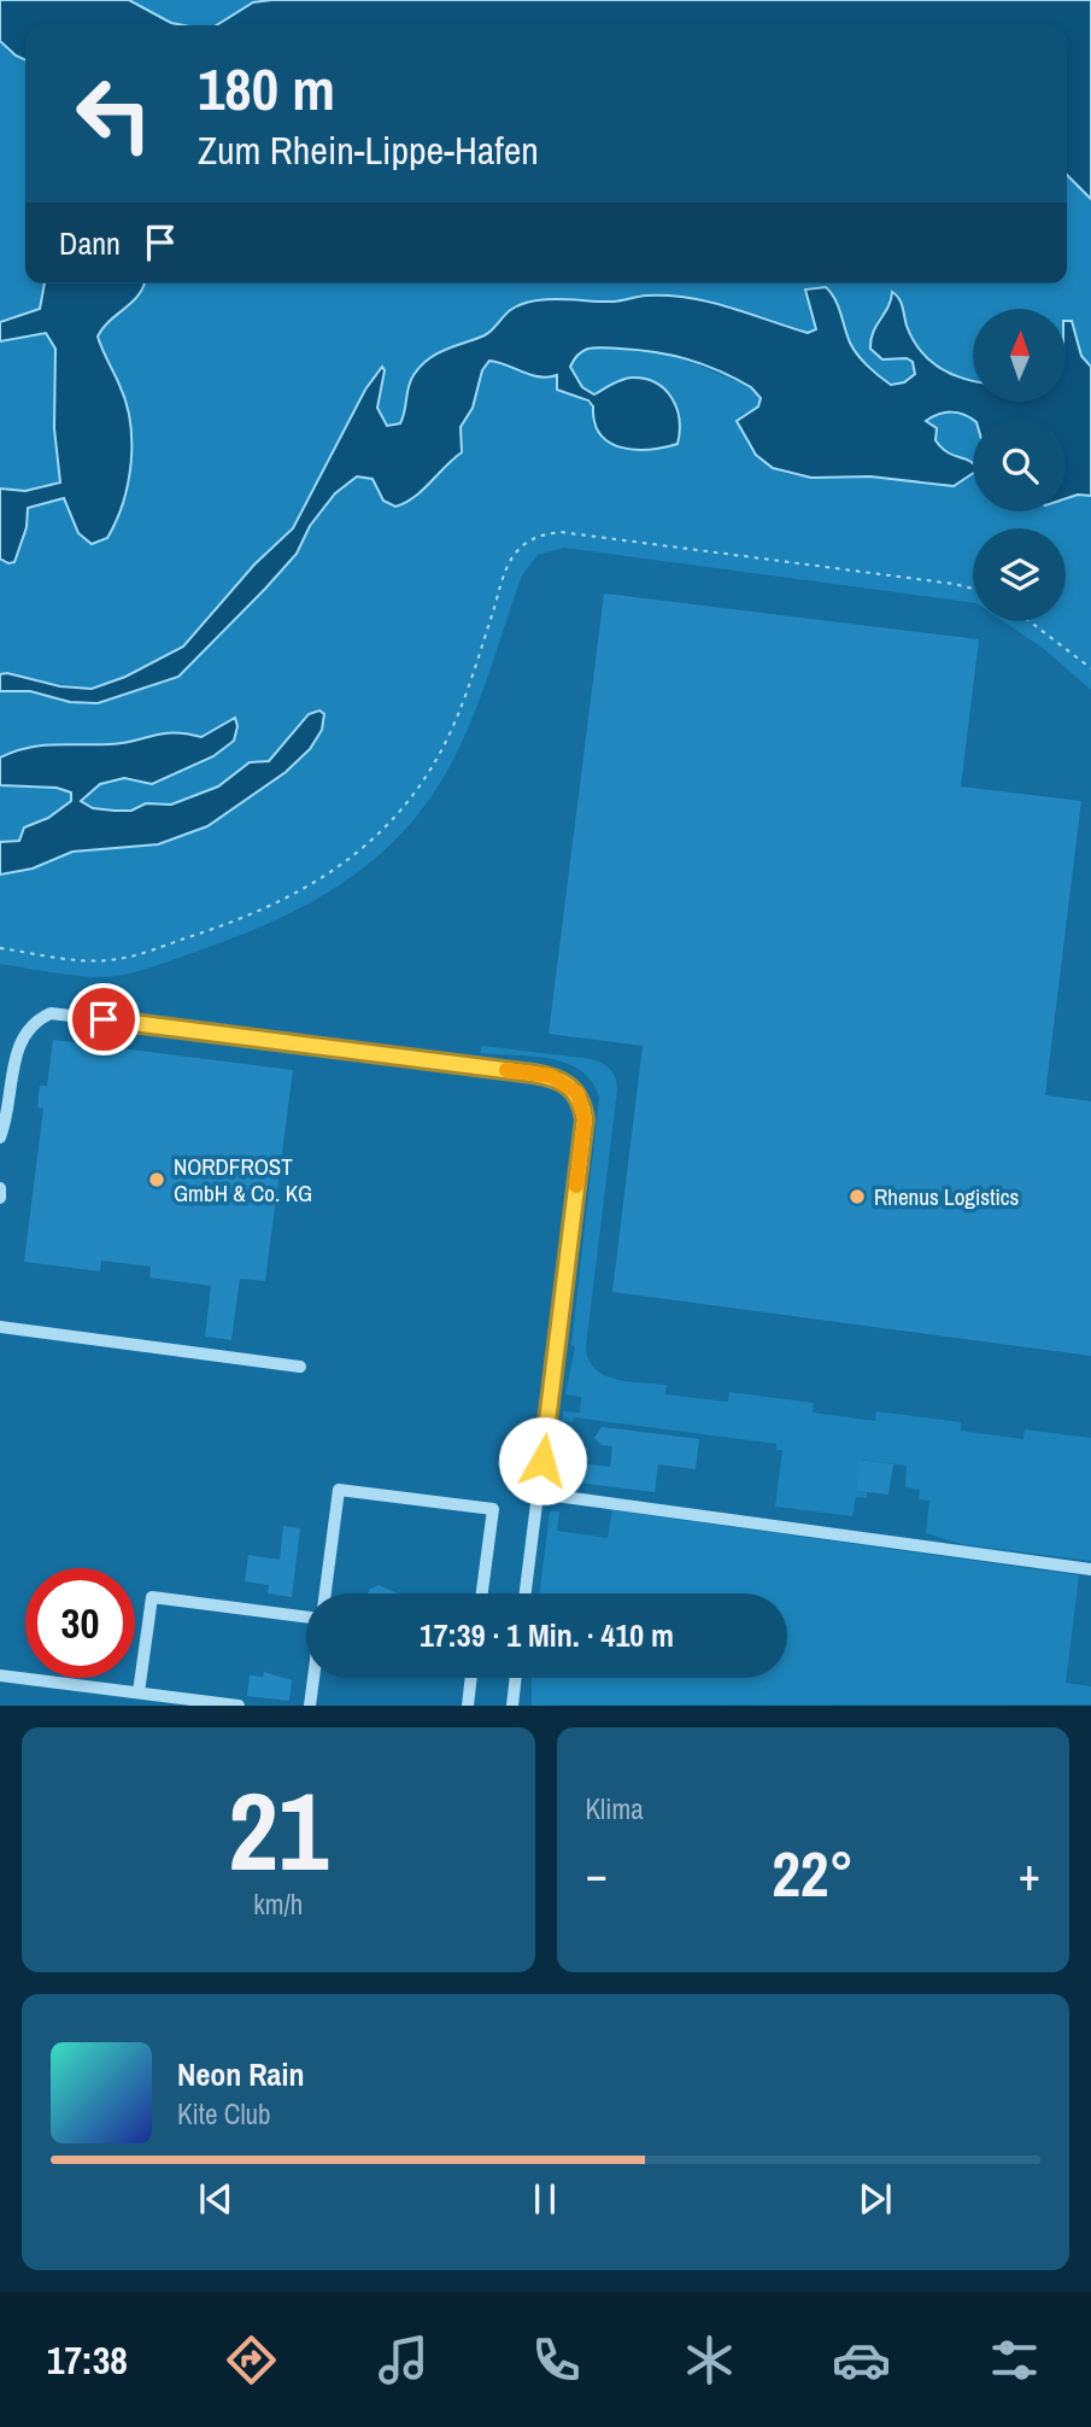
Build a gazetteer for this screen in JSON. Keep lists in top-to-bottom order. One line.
{"places":["NORDFROST GmbH & Co. KG","Rhenus Logistics"],"north":"top","page":{"turn":["180 m","Zum Rhein-Lippe-Hafen"],"then":"Dann","limit":"30","trip":"17:39 · 1 Min. · 410 m","tile":[["21","km/h"],"Klima"],"heat":["−","22°","+"],"song":["Neon Rain","Kite Club"],"tabs":"17:38"}}
